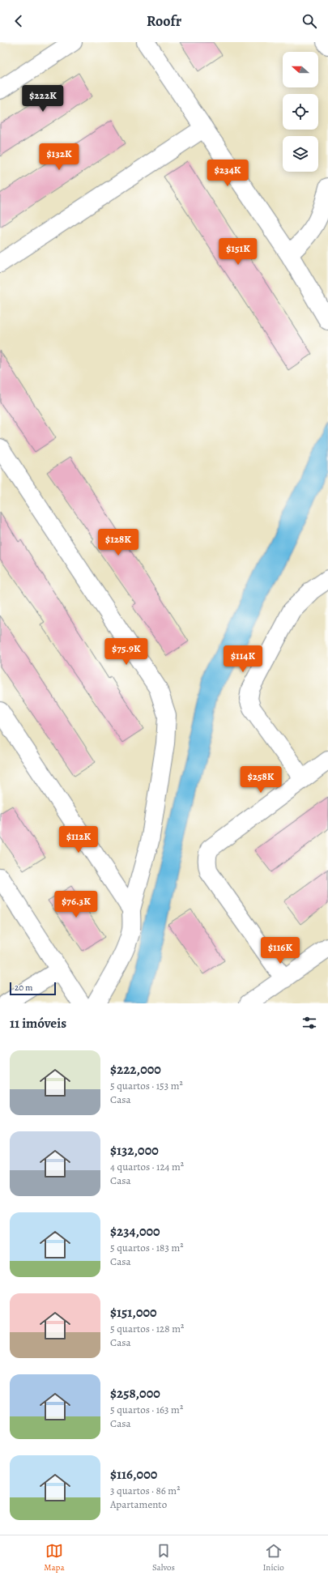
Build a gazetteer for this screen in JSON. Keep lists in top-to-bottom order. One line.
{"scale_bar":"20 m","north":"left","page":{"header":"Roofr","price":["$222K","$132K","$234K","$151K","$128K","$75.9K","$114K","$258K","$112K","$76.3K","$116K"],"scale":"20 m","heading":"11 imóveis","list":[{"name":"$222,000","note":"5 quartos · 153 m² · Casa"},{"name":"$132,000","note":"4 quartos · 124 m² · Casa"},{"name":"$234,000","note":"5 quartos · 183 m² · Casa"},{"name":"$151,000","note":"5 quartos · 128 m² · Casa"},{"name":"$258,000","note":"5 quartos · 163 m² · Casa"},{"name":"$116,000","note":"3 quartos · 86 m² · Apartamento"}],"tabs":["Mapa","Salvos","Início"]}}
